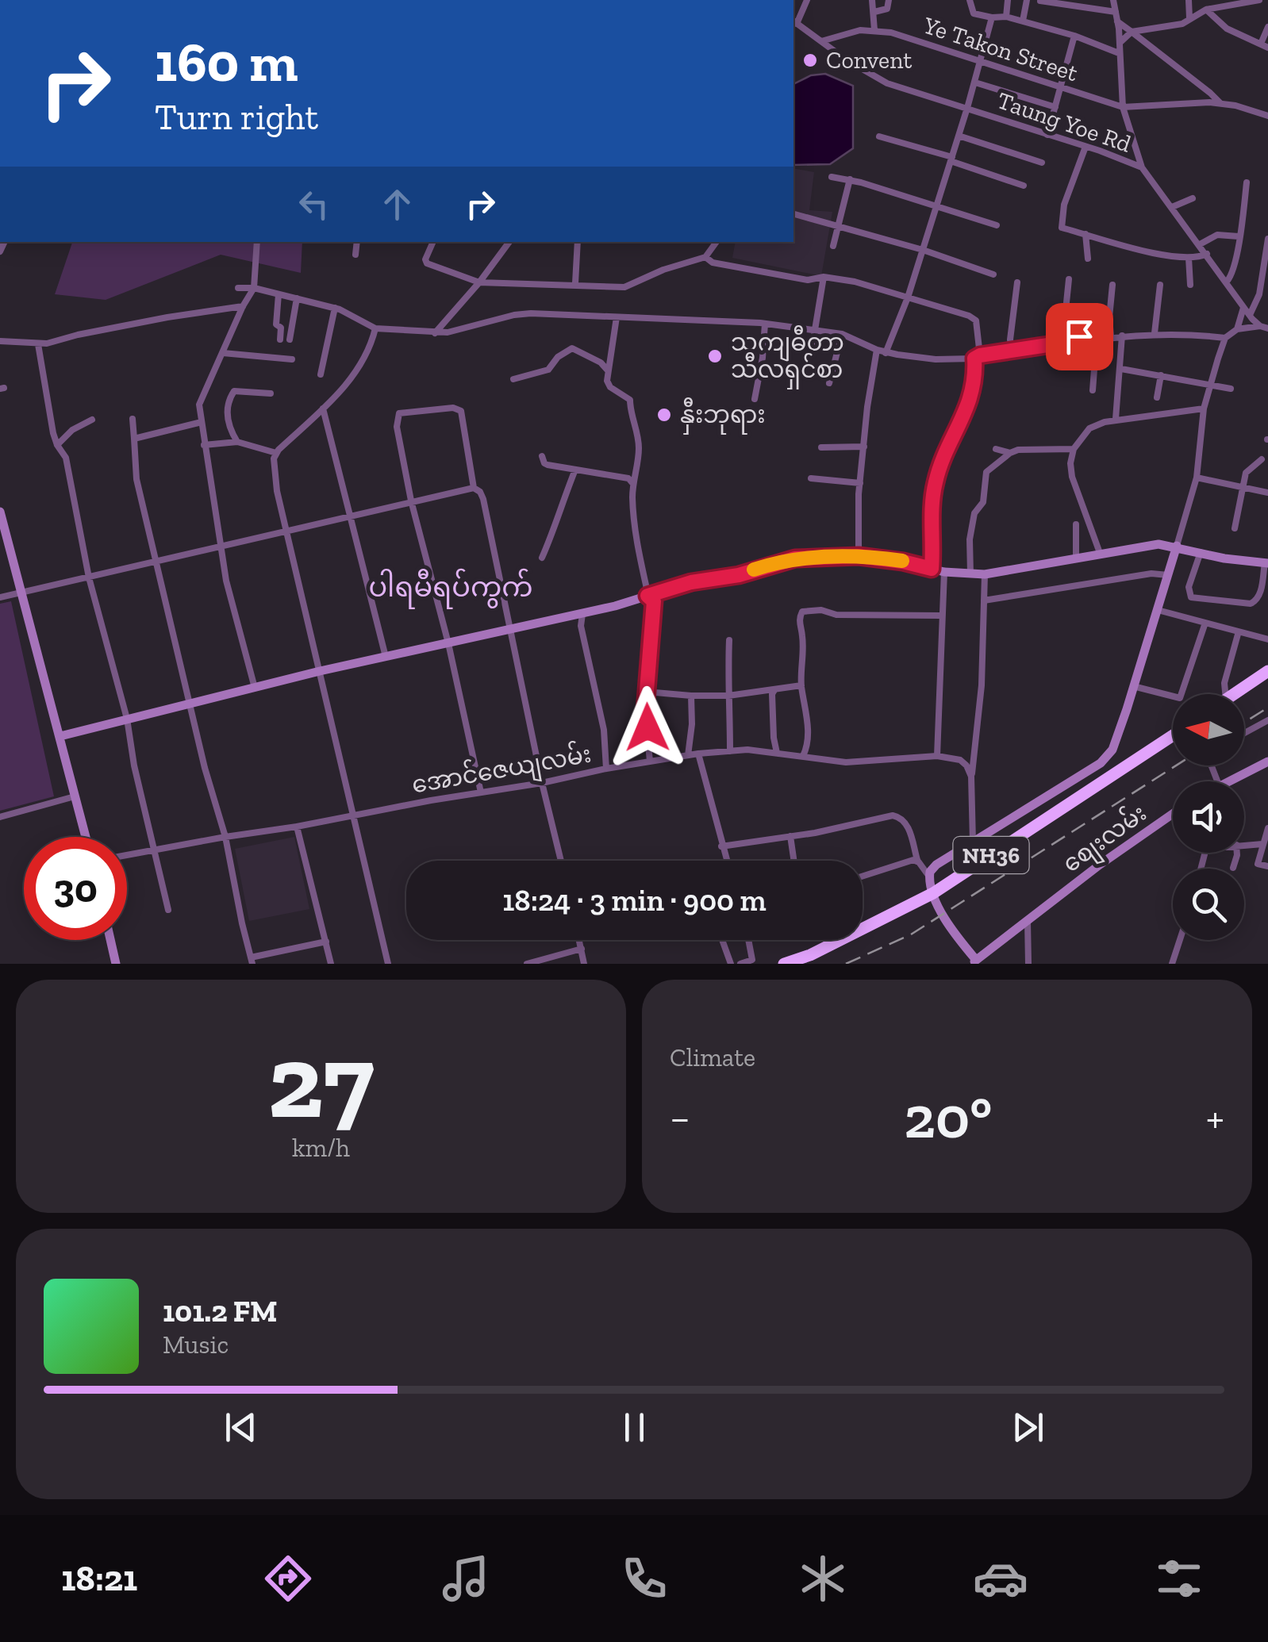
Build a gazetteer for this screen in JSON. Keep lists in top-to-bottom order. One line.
{"streets":{"highway":["NH36"],"street":["Ye Takon Street","Taung Yoe Rd","အောင်ဇေယျလမ်း","စျေးလမ်း"]},"crossings":[["Ye Takon Street","Taung Yoe Rd"]],"districts":["ပါရမီရပ်ကွက်"],"places":["Convent","သကျဓီတာ သီလရှင်စာ","နှီးဘုရား"],"north":"left","page":{"turn":["160 m","Turn right"],"limit":"30","trip":"18:24 · 3 min · 900 m","tile":[["27","km/h"],"Climate"],"heat":["−","20°","+"],"song":["101.2 FM","Music"],"tabs":"18:21"}}
